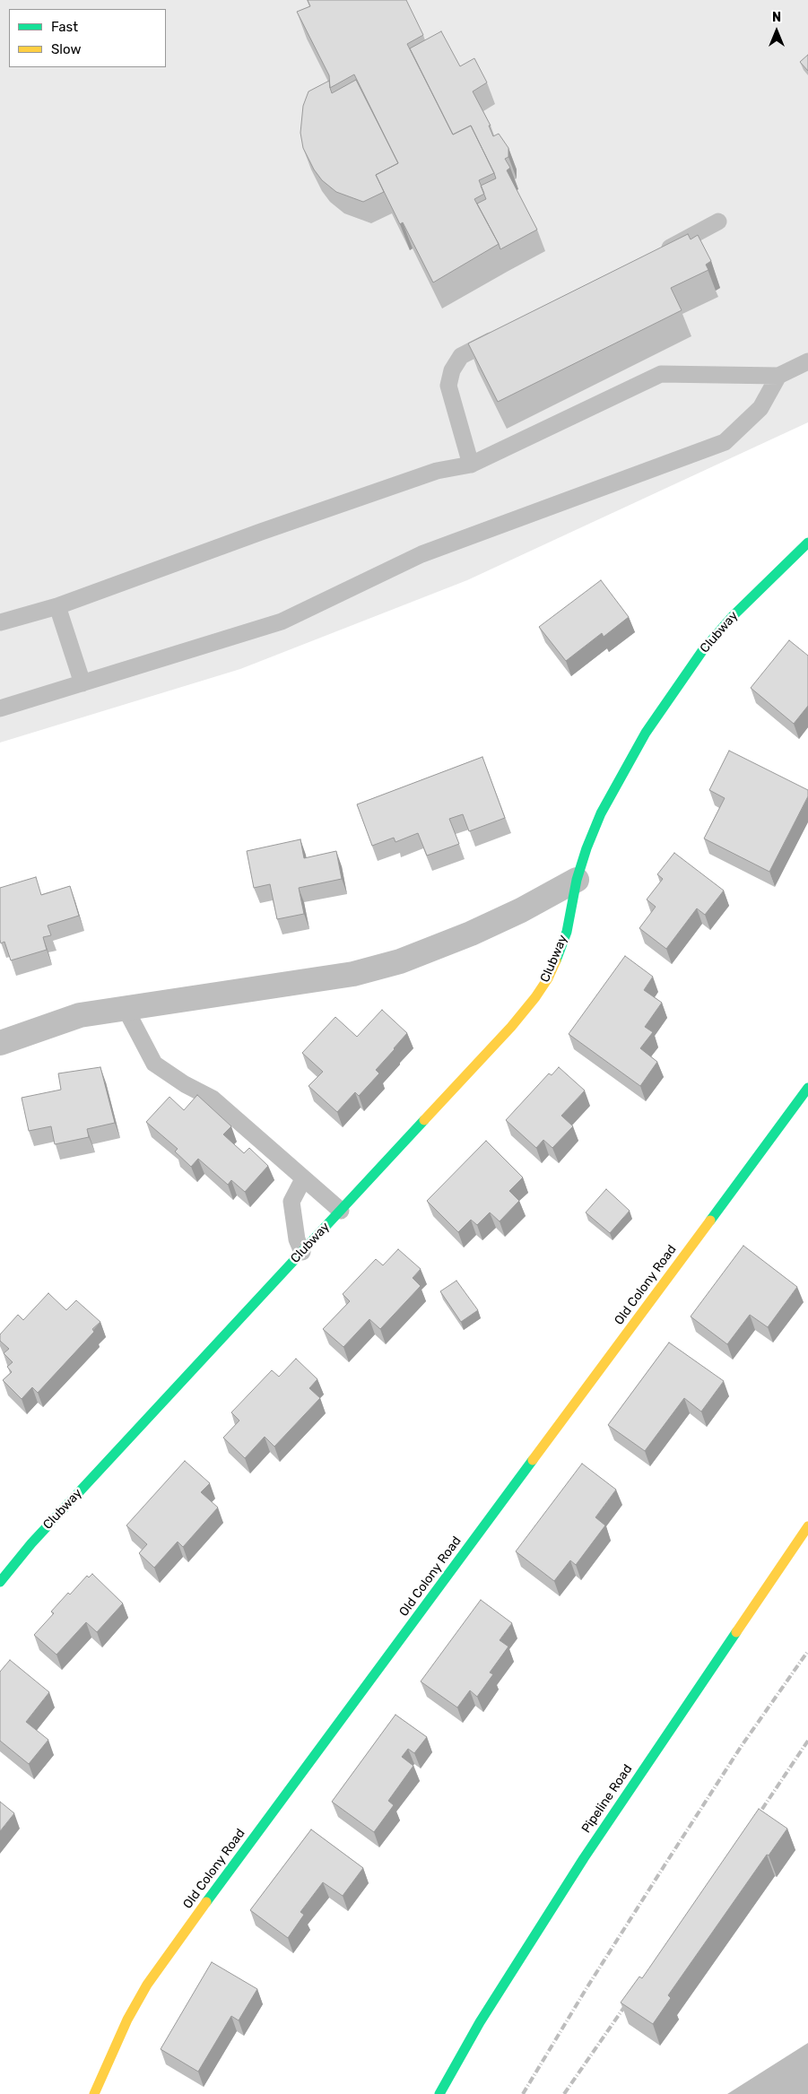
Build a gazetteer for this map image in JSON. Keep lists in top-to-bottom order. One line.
{"streets":{"street":["Clubway","Old Colony Road","Pipeline Road"]},"legend":["Fast","Slow"],"north":"top"}
